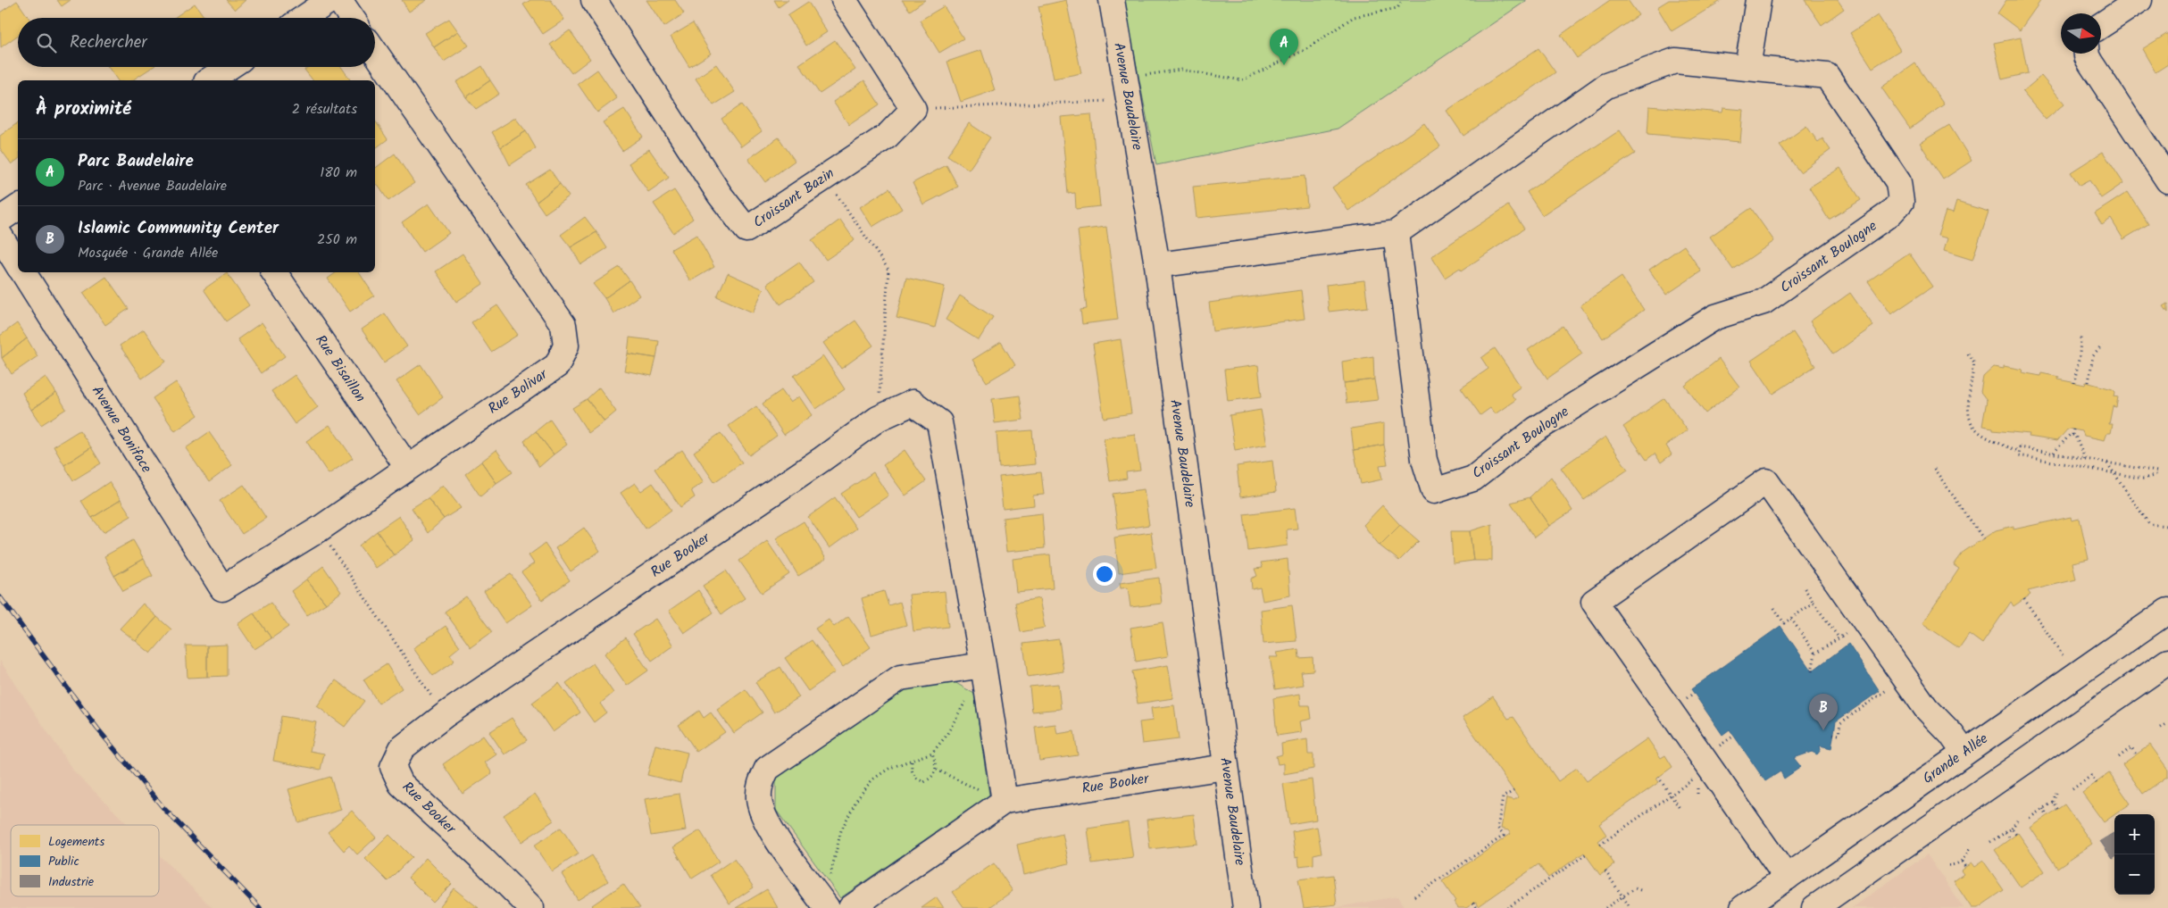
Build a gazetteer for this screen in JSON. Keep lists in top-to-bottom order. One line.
{"streets":{"street":["Avenue Baudelaire","Croissant Bazin","Croissant Boulogne","Rue Bisaillon","Rue Bolivar","Avenue Boniface","Rue Booker","Grande Allée"]},"crossings":[["Avenue Baudelaire","Croissant Boulogne"],["Avenue Baudelaire","Rue Booker"],["Rue Bisaillon","Rue Bolivar"],["Rue Bolivar","Avenue Boniface"]],"legend":["Logements","Public","Industrie"],"north":"right","page":{"search":"Rechercher","pins":["A","B"],"heading":["À proximité","2 résultats"],"list":[{"mark":"A","name":"Parc Baudelaire","note":"Parc · Avenue Baudelaire","value":"180 m"},{"mark":"B","name":"Islamic Community Center","note":"Mosquée · Grande Allée","value":"250 m"}],"map_buttons":["+","−"]}}
